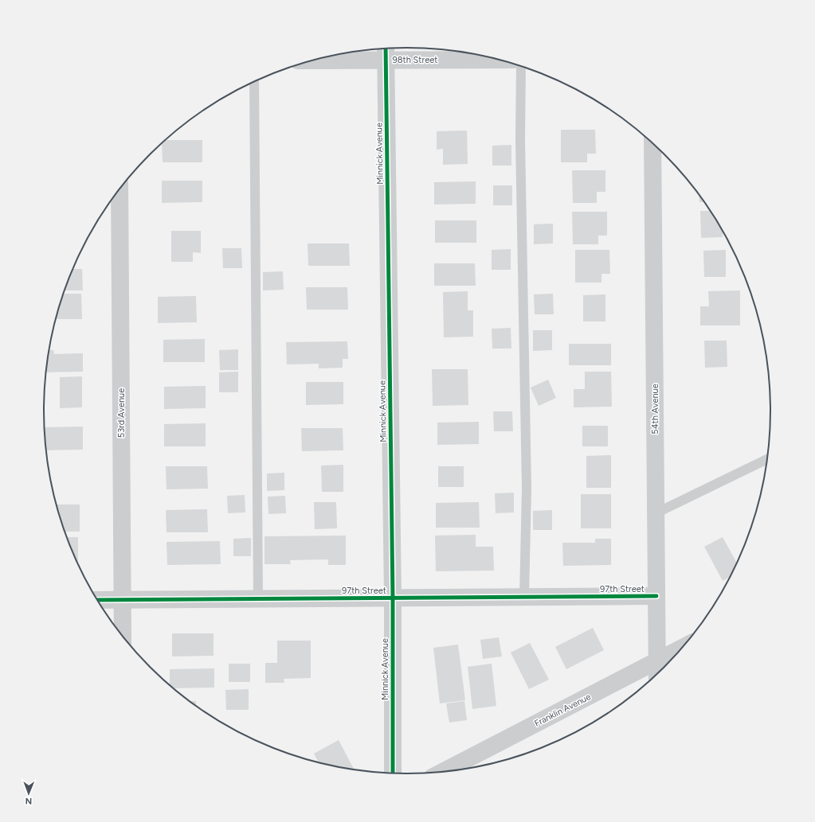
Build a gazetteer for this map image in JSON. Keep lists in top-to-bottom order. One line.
{"streets":{"street":["98th Street","Minnick Avenue","54th Avenue","53rd Avenue","97th Street","Franklin Avenue"]},"crossings":[["98th Street","Minnick Avenue"],["Minnick Avenue","97th Street"],["54th Avenue","97th Street"],["54th Avenue","Franklin Avenue"],["53rd Avenue","97th Street"]],"north":"bottom"}
